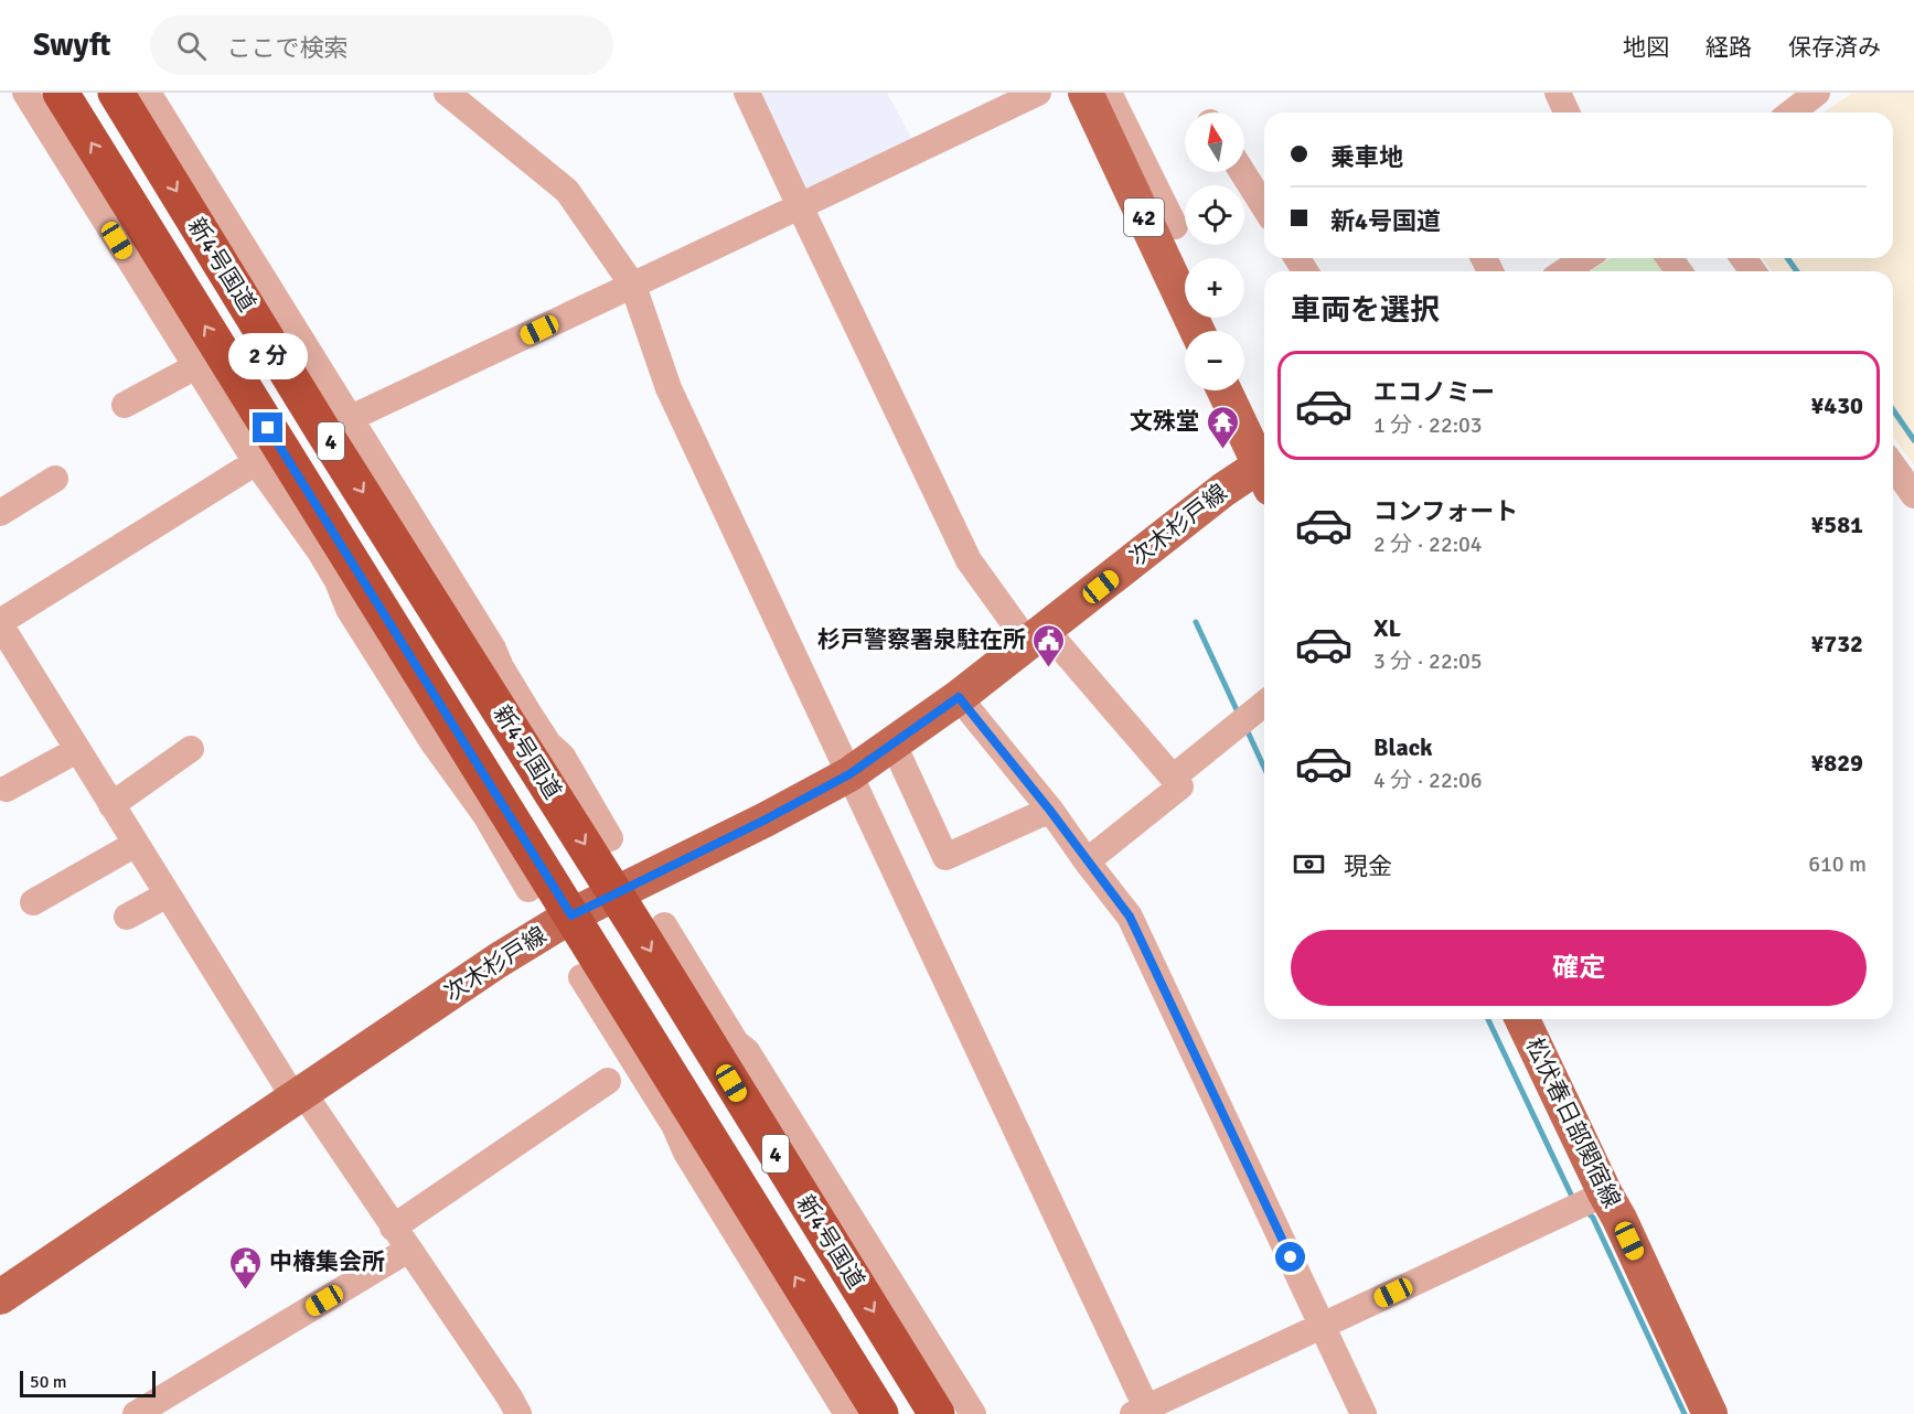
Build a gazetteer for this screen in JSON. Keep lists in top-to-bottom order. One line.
{"streets":{"highway":["新4号国道","4"],"main road":["42","次木杉戸線","松伏春日部関宿線"]},"crossings":[["新4号国道","次木杉戸線"]],"places":{"temple":["文殊堂"],"public building":["杉戸警察署泉駐在所","中椿集会所"]},"scale_bar":"50 m","north":"top","page":{"header":"Swyft","search":"ここで検索","nav":["地図","経路","保存済み"],"map_buttons":["+","−"],"banner":["乗車地","新4号国道"],"heading":"車両を選択","bubble":"2 分","list":[{"name":"エコノミー","note":"1 分 · 22:03","value":"¥430"},{"name":"コンフォート","note":"2 分 · 22:04","value":"¥581"},{"name":"XL","note":"3 分 · 22:05","value":"¥732"},{"name":"Black","note":"4 分 · 22:06","value":"¥829"}],"pay":["現金","610 m"],"buttons":"確定","scale":"50 m"}}
